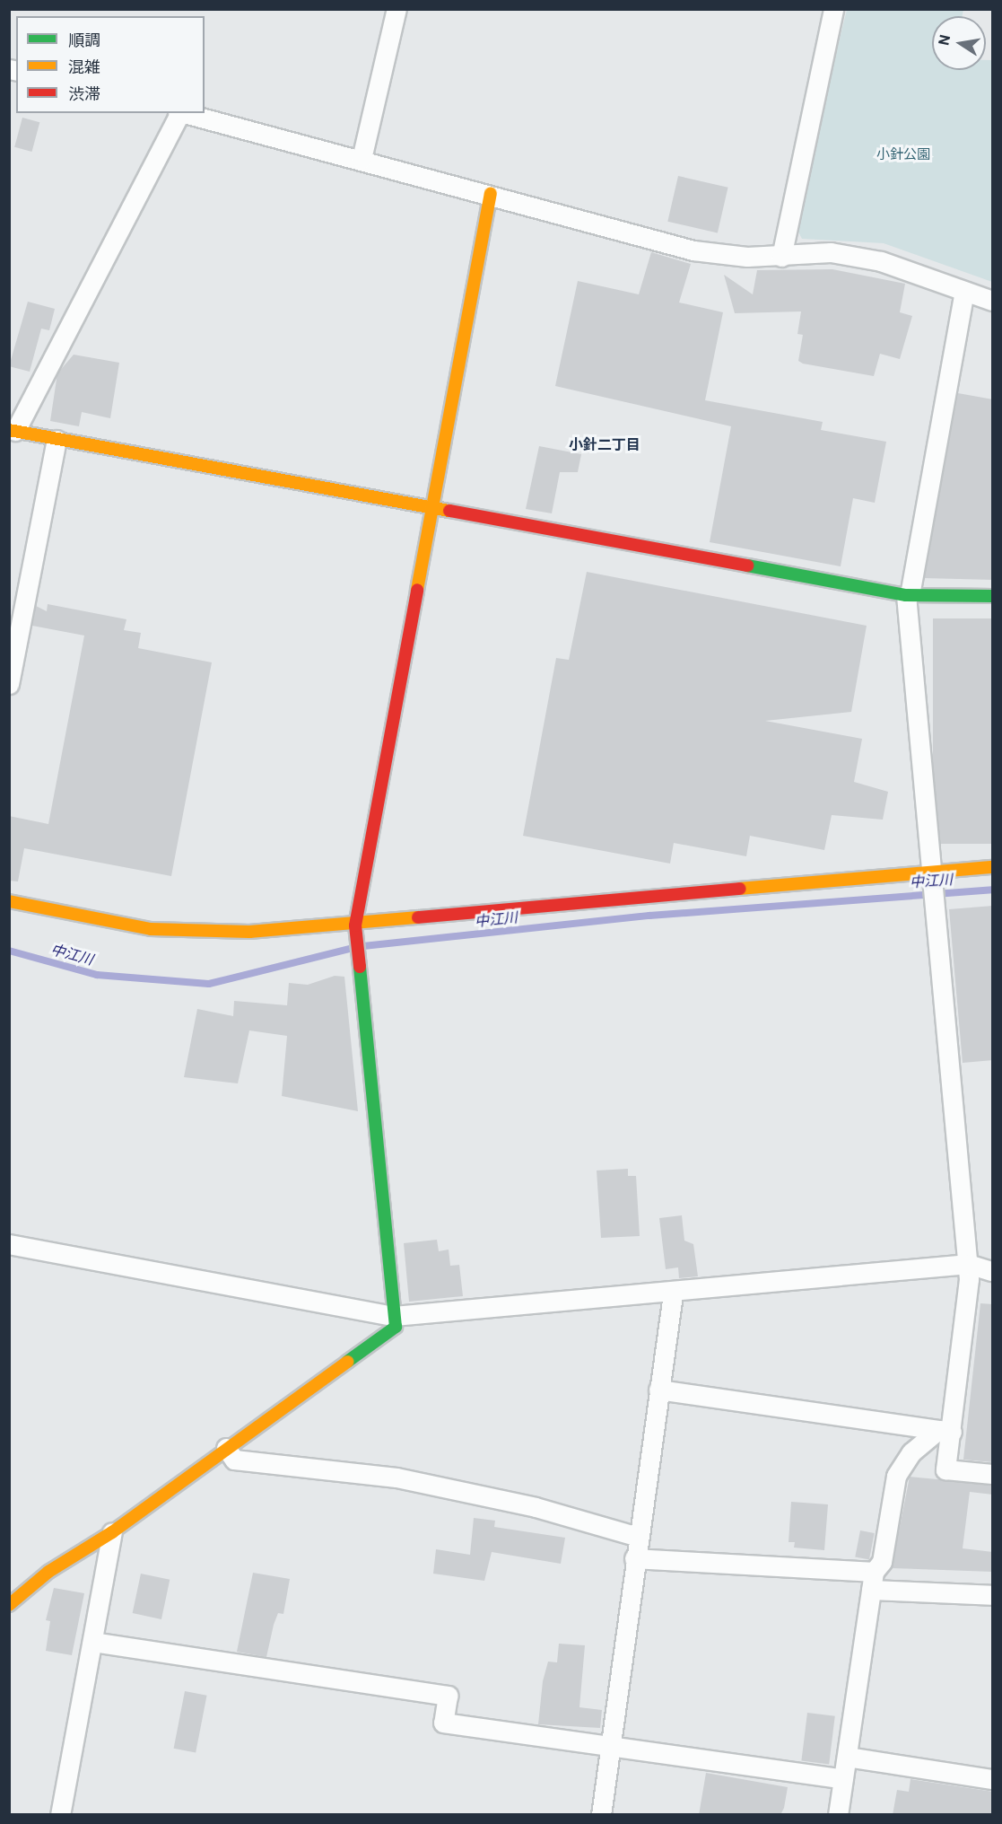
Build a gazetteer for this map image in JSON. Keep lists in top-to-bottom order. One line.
{"districts":["小針二丁目"],"water":["中江川"],"parks":["小針公園"],"legend":["順調","混雑","渋滞"],"north":"left"}
